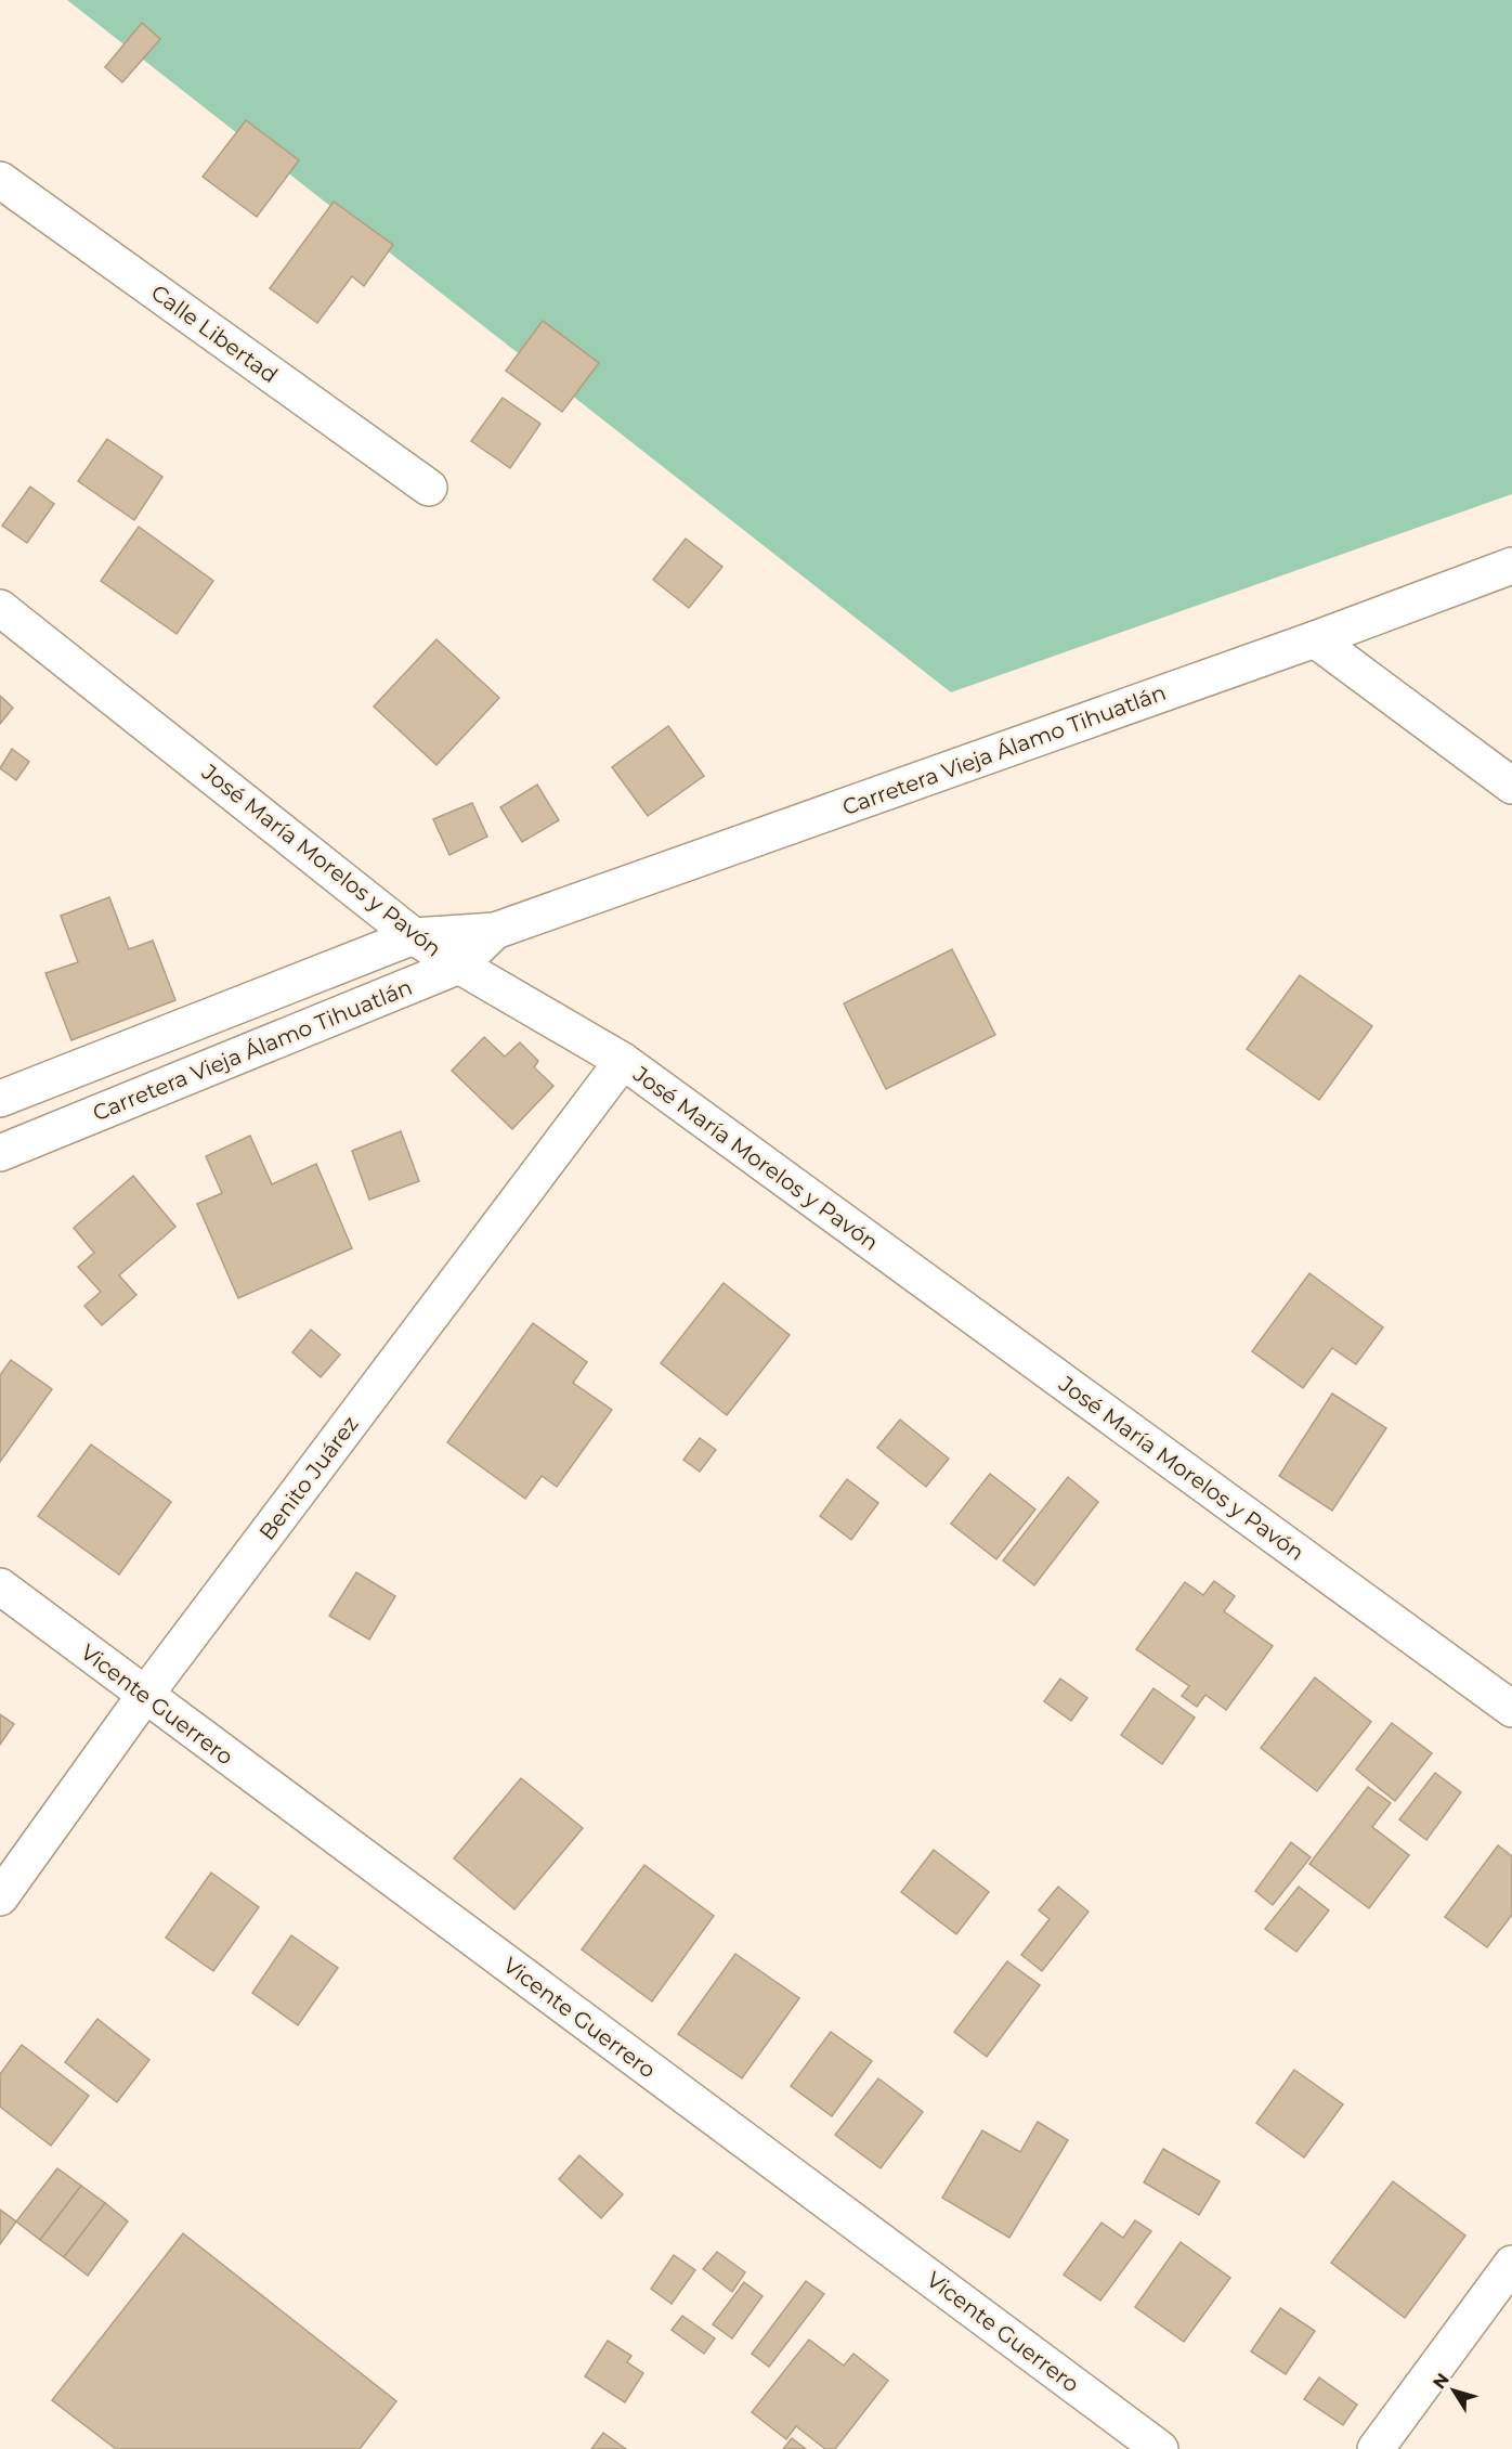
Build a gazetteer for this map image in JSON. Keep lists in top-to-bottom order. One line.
{"streets":{"street":["Calle Libertad","Carretera Vieja Álamo Tihuatlán","José María Morelos y Pavón","Benito Juárez","Vicente Guerrero"]},"crossings":[["Carretera Vieja Álamo Tihuatlán","José María Morelos y Pavón"],["José María Morelos y Pavón","Benito Juárez"],["Benito Juárez","Vicente Guerrero"]],"north":"top left"}
